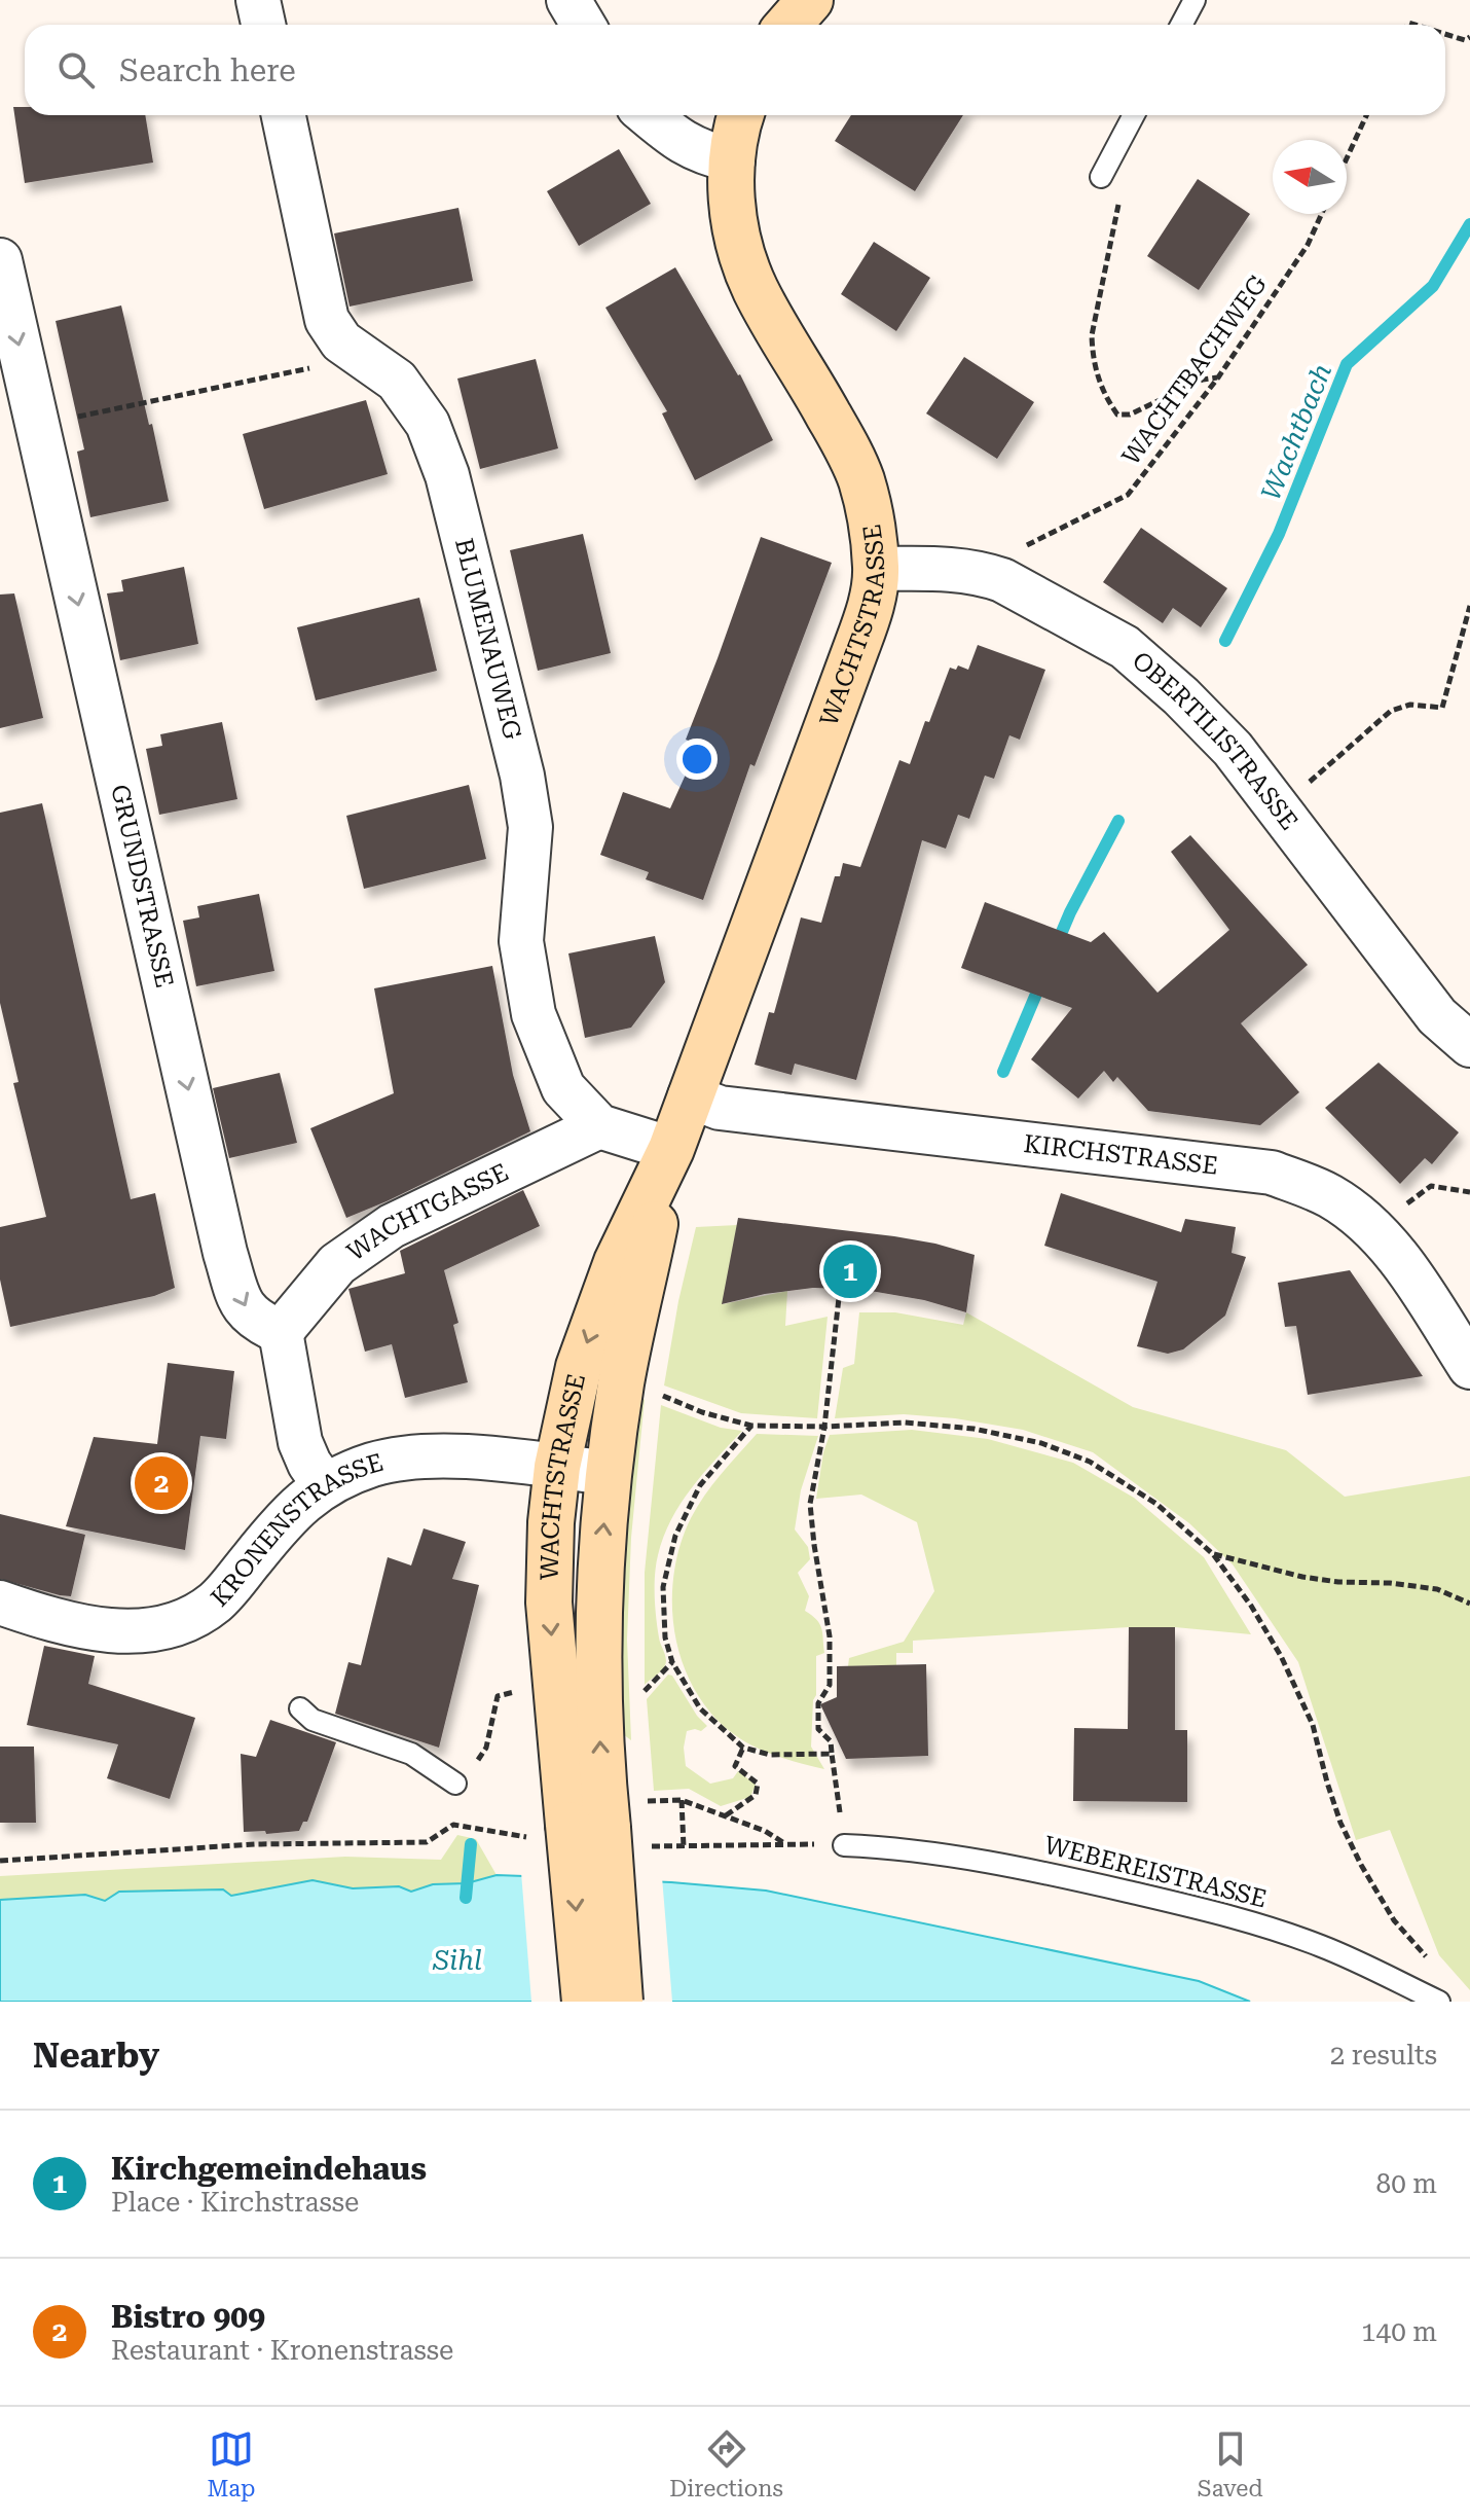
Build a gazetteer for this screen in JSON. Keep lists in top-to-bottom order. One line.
{"streets":{"main road":["WACHTSTRASSE"],"street":["BLUMENAUWEG","OBERTILISTRASSE","GRUNDSTRASSE","KIRCHSTRASSE","WACHTGASSE","KRONENSTRASSE"],"lane":["WEBEREISTRASSE"],"path":["WACHTBACHWEG"]},"crossings":[["WACHTSTRASSE","BLUMENAUWEG"],["WACHTSTRASSE","OBERTILISTRASSE"],["WACHTSTRASSE","KIRCHSTRASSE"],["WACHTSTRASSE","KRONENSTRASSE"],["BLUMENAUWEG","WACHTGASSE"],["GRUNDSTRASSE","WACHTGASSE"]],"one_way":["GRUNDSTRASSE"],"water":["Wachtbach","Sihl"],"north":"left","page":{"search":"Search here","pins":["1","2"],"heading":["Nearby","2 results"],"list":[{"mark":"1","name":"Kirchgemeindehaus","note":"Place · Kirchstrasse","value":"80 m"},{"mark":"2","name":"Bistro 909","note":"Restaurant · Kronenstrasse","value":"140 m"}],"nav":["Map","Directions","Saved"]}}
